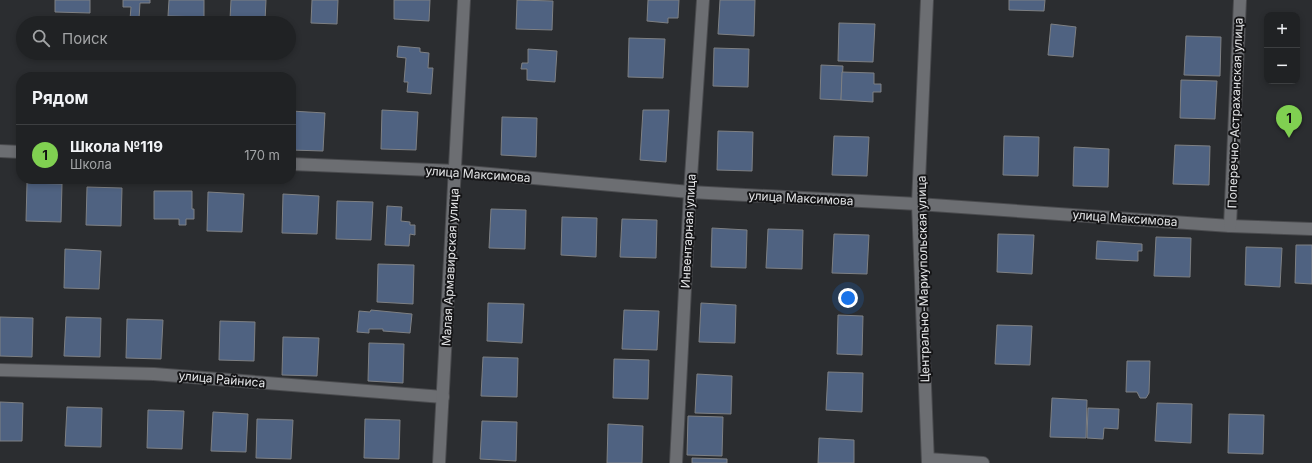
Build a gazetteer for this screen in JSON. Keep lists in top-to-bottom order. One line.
{"streets":{"street":["Поперечно-Астраханская улица","улица Максимова","Инвентарная улица","Малая Армавирская улица","Центрально-Мариупольская улица","улица Райниса"]},"crossings":[["Поперечно-Астраханская улица","улица Максимова"],["улица Максимова","Инвентарная улица"],["улица Максимова","Малая Армавирская улица"],["улица Максимова","Центрально-Мариупольская улица"],["Малая Армавирская улица","улица Райниса"]],"page":{"map_buttons":["+","−"],"search":"Поиск","heading":"Рядом","pins":"1","list":[{"mark":"1","name":"Школа №119","note":"Школа","value":"170 m"}]}}
